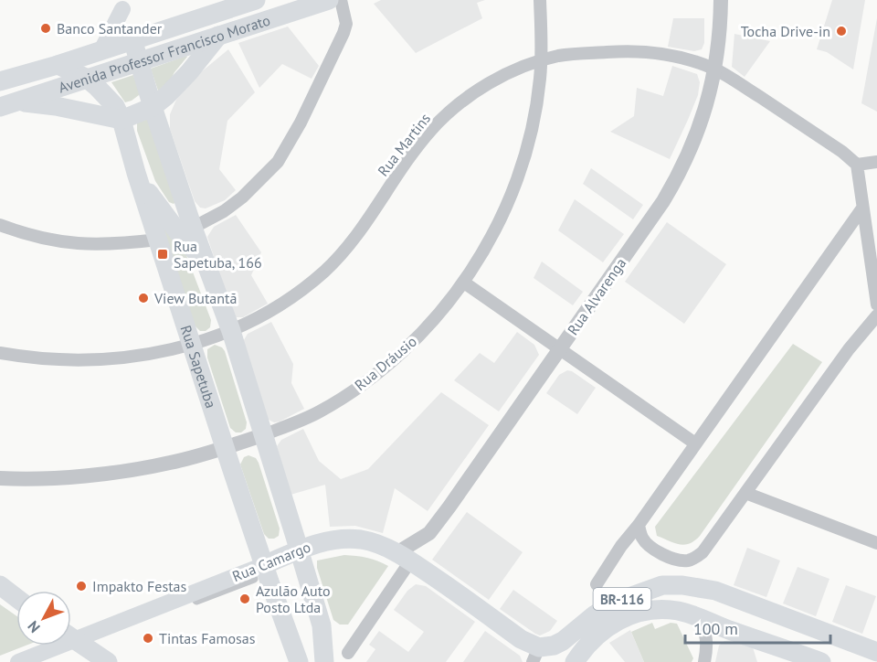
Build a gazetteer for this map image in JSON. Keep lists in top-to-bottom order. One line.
{"streets":{"main road":["Avenida Professor Francisco Morato","Rua Sapetuba","Rua Camargo","BR-116"],"street":["Rua Martins","Rua Alvarenga","Rua Dráusio"]},"crossings":[["Avenida Professor Francisco Morato","Rua Sapetuba"],["Rua Martins","Rua Alvarenga"],["Rua Martins","Rua Dráusio"],["Rua Martins","Rua Sapetuba"],["Rua Alvarenga","Rua Camargo"],["Rua Dráusio","Rua Sapetuba"],["Rua Sapetuba","Rua Camargo"],["Rua Camargo","BR-116"]],"places":{"other":["Banco Santander","Tocha Drive-in","View Butantã","Impakto Festas","Azulão Auto Posto Ltda","Tintas Famosas"],"transit":["Rua Sapetuba, 166"]},"scale_bar":"100 m","north":"bottom left"}
